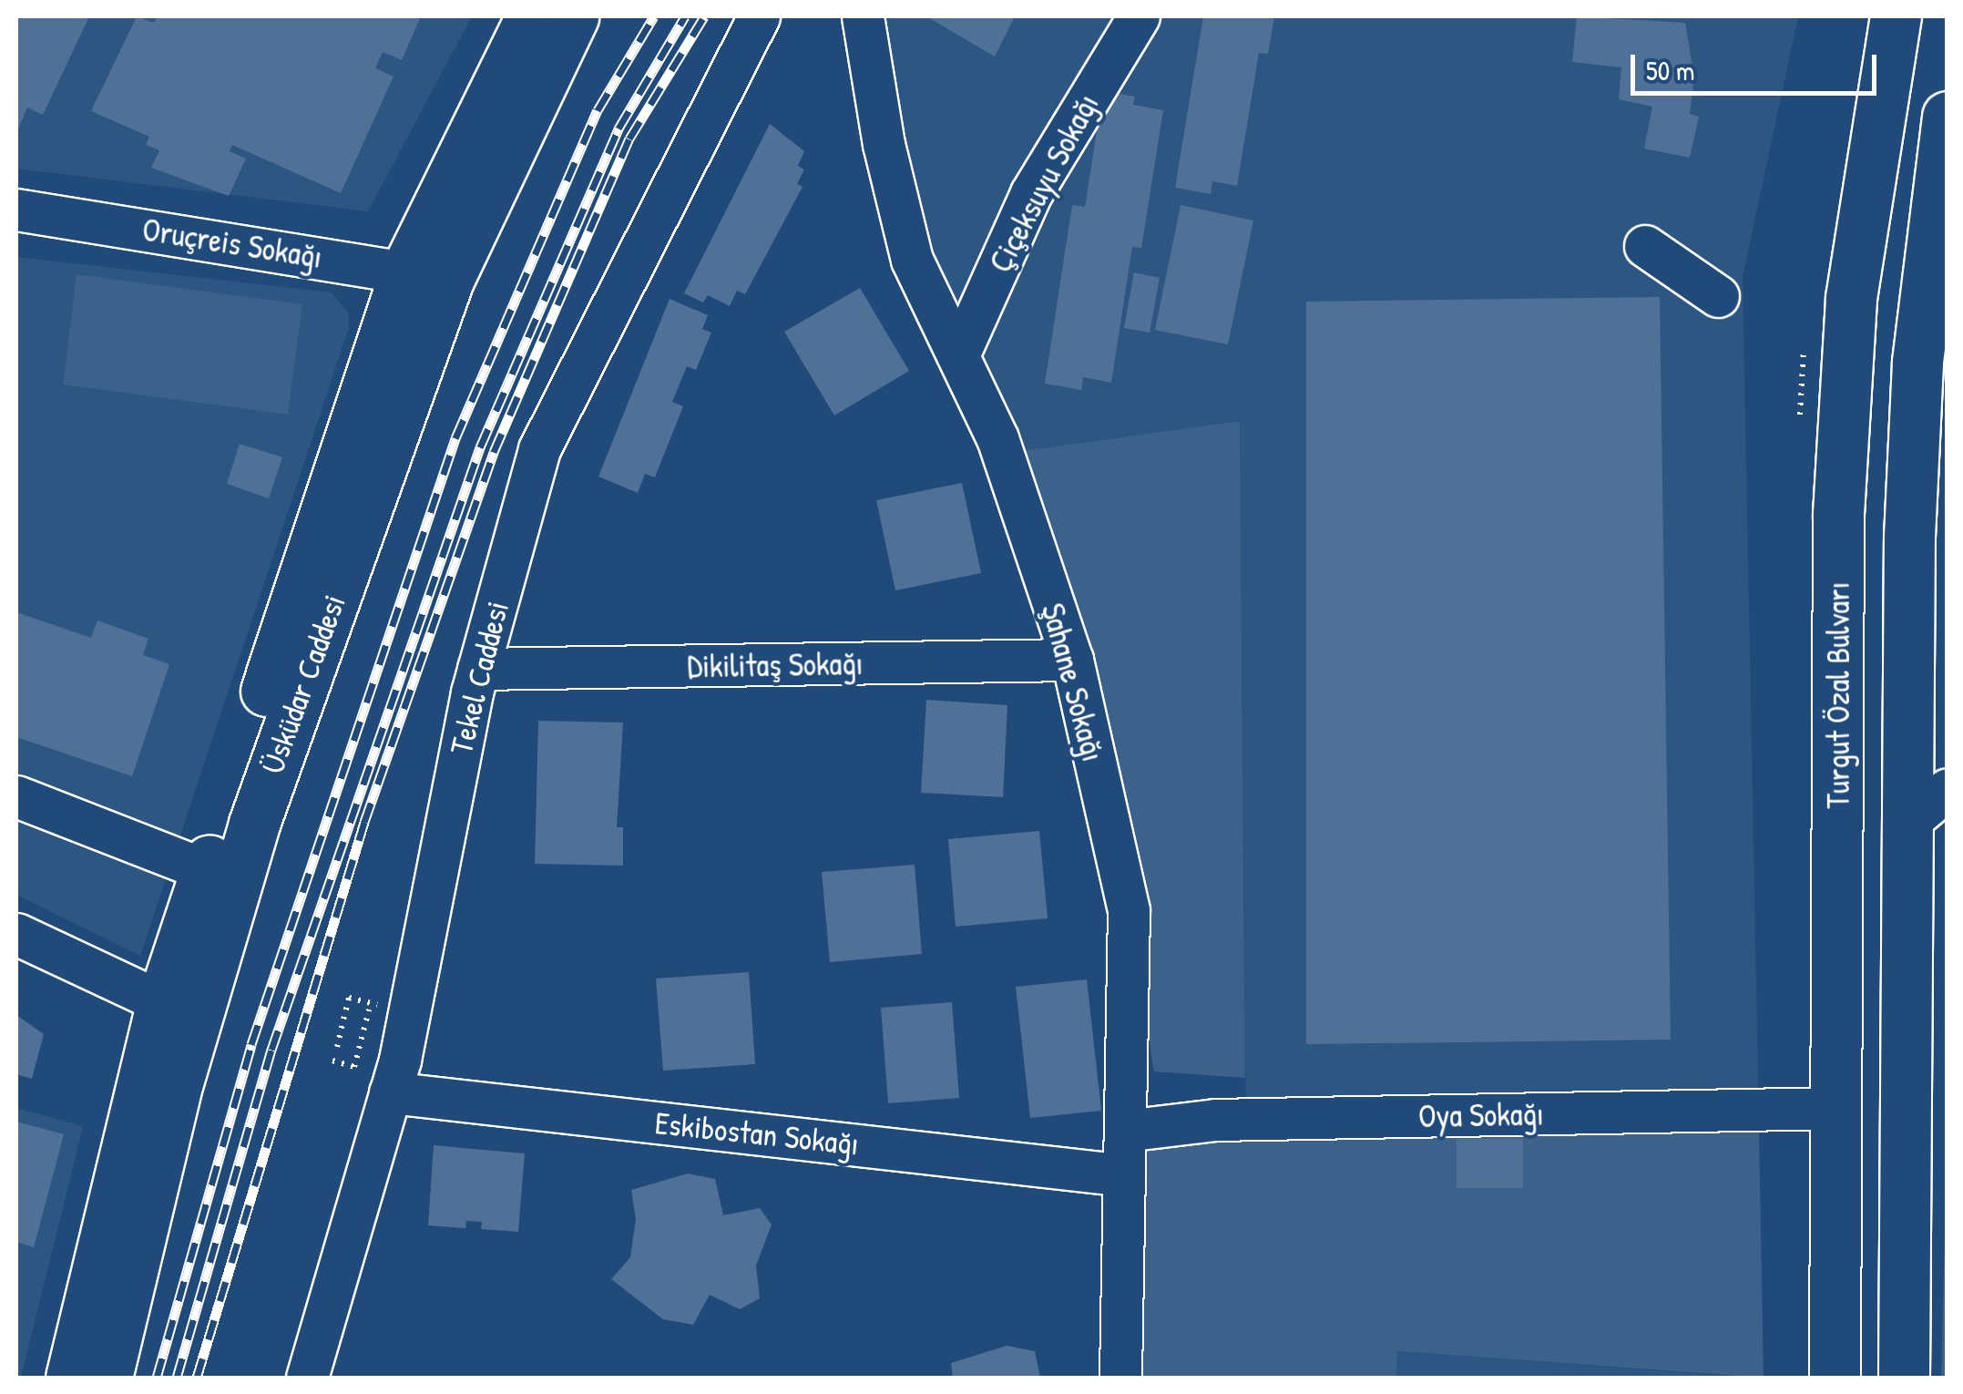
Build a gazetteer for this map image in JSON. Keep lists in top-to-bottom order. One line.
{"streets":{"main road":["Üsküdar Caddesi","Turgut Özal Bulvarı"],"street":["Çiçeksuyu Sokağı","Oruçreis Sokağı","Dikilitaş Sokağı","Tekel Caddesi","Şahane Sokağı","Oya Sokağı","Eskibostan Sokağı"]},"crossings":[["Çiçeksuyu Sokağı","Şahane Sokağı"],["Oruçreis Sokağı","Üsküdar Caddesi"],["Dikilitaş Sokağı","Tekel Caddesi"],["Dikilitaş Sokağı","Şahane Sokağı"],["Tekel Caddesi","Eskibostan Sokağı"],["Şahane Sokağı","Oya Sokağı"],["Şahane Sokağı","Eskibostan Sokağı"],["Turgut Özal Bulvarı","Oya Sokağı"]],"scale_bar":"50 m"}
